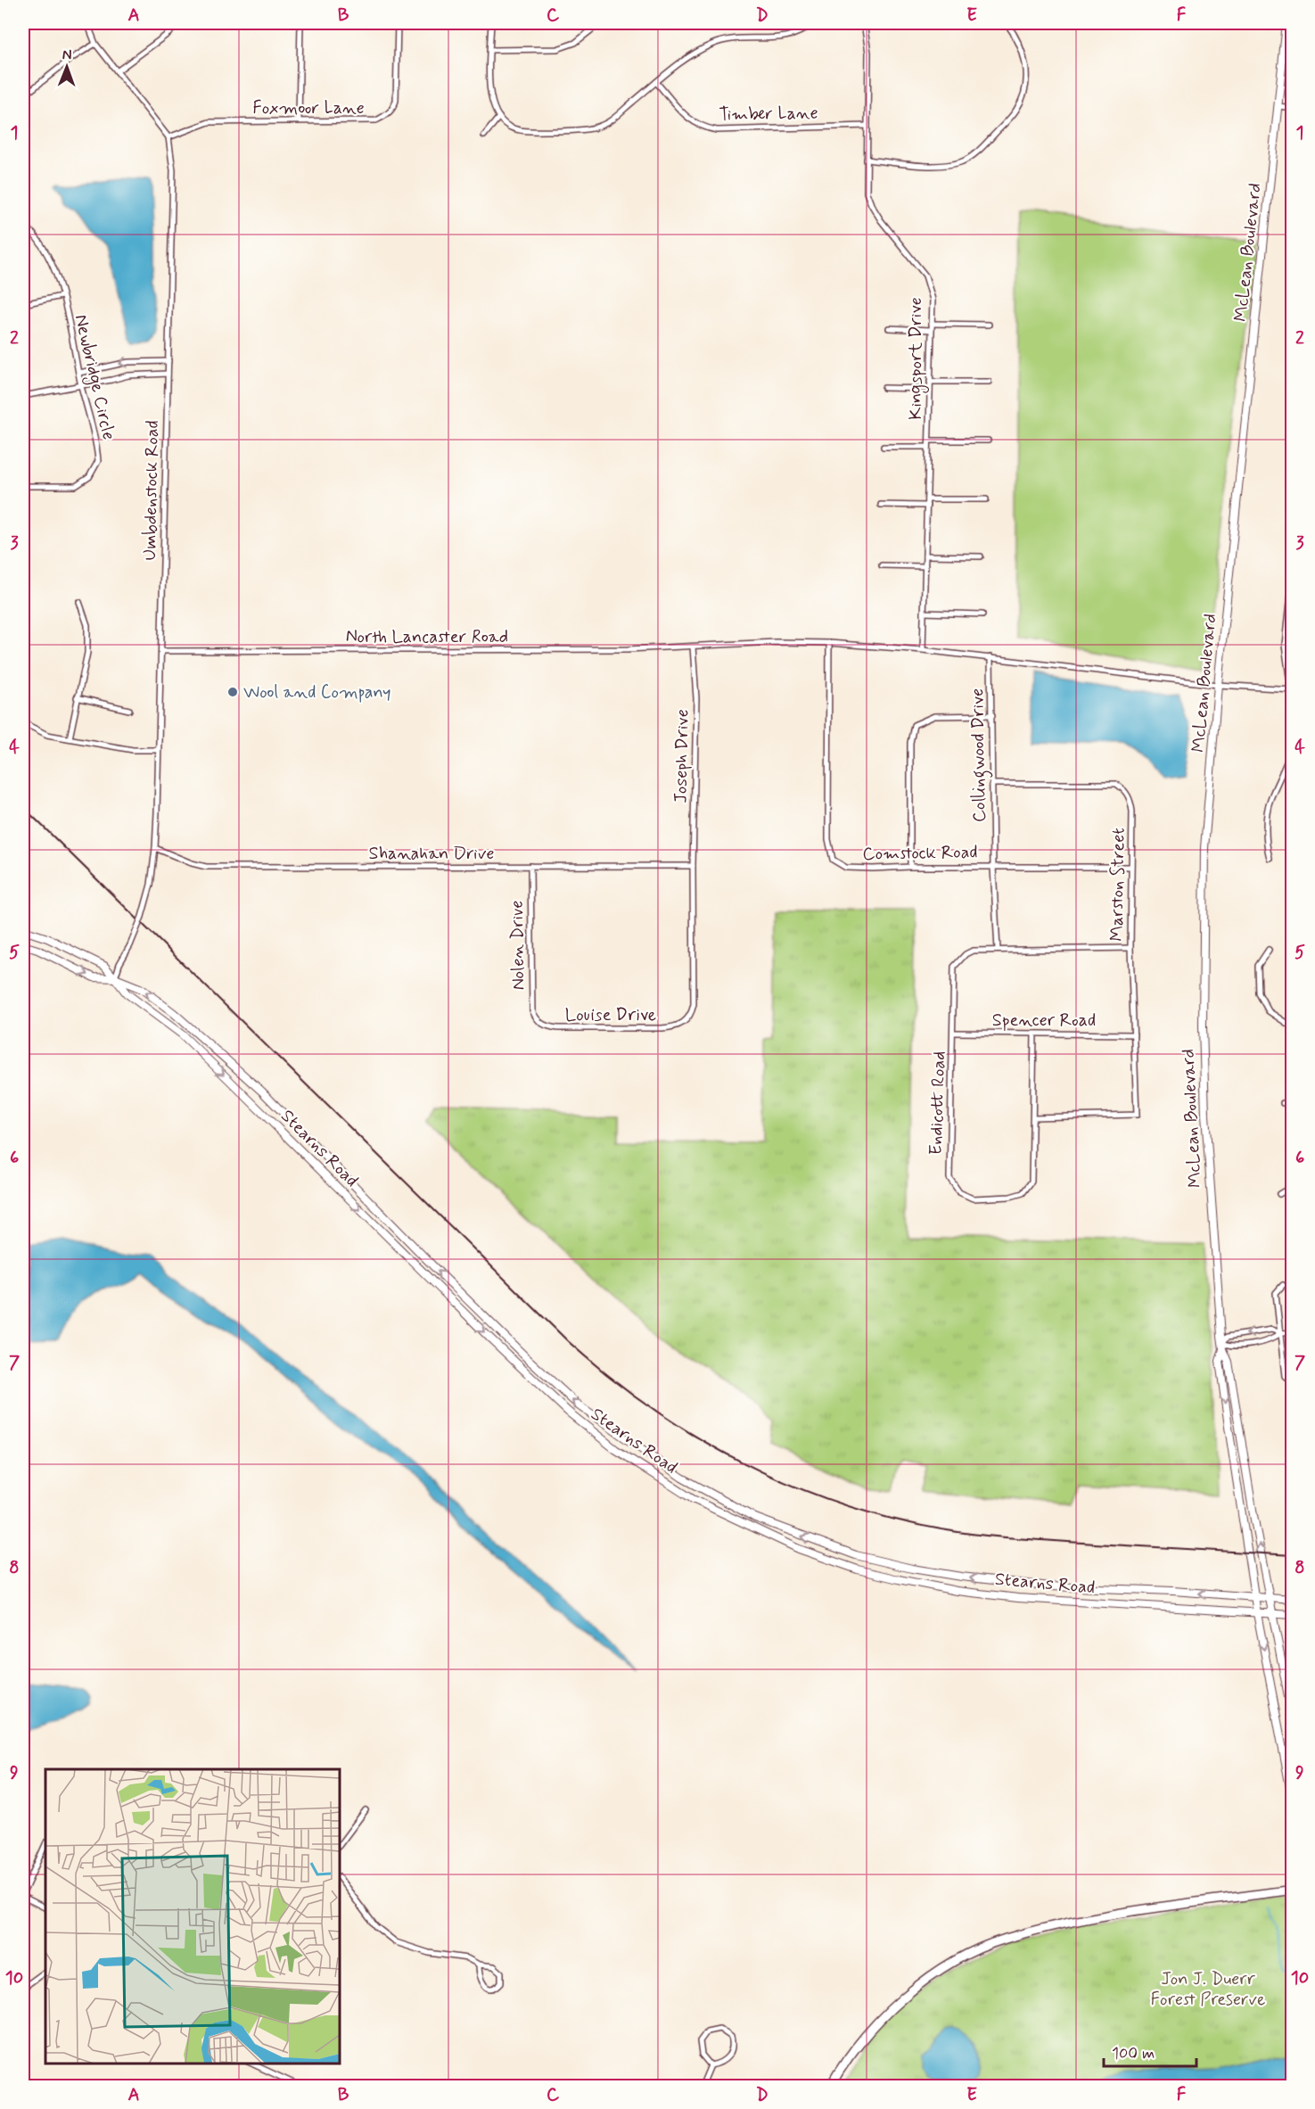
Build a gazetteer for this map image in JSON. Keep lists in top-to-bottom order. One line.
{"streets":{"main road":["McLean Boulevard","Stearns Road"],"street":["Foxmoor Lane","Timber Lane","Kingsport Drive","Newbridge Circle","Umbdenstock Road","North Lancaster Road","Collingwood Drive","Joseph Drive","Shanahan Drive","Comstock Road","Marston Street","Nolen Drive","Louise Drive","Spencer Road","Endicott Road"]},"crossings":[["Foxmoor Lane","Umbdenstock Road"],["Timber Lane","Kingsport Drive"],["McLean Boulevard","North Lancaster Road"],["McLean Boulevard","Stearns Road"],["Kingsport Drive","North Lancaster Road"],["Umbdenstock Road","North Lancaster Road"],["Umbdenstock Road","Shanahan Drive"],["Umbdenstock Road","Stearns Road"],["North Lancaster Road","Collingwood Drive"],["North Lancaster Road","Joseph Drive"],["North Lancaster Road","Comstock Road"],["Collingwood Drive","Comstock Road"],["Collingwood Drive","Marston Street"],["Collingwood Drive","Endicott Road"],["Joseph Drive","Shanahan Drive"],["Joseph Drive","Louise Drive"],["Shanahan Drive","Nolen Drive"],["Shanahan Drive","Louise Drive"],["Comstock Road","Marston Street"],["Marston Street","Spencer Road"],["Marston Street","Endicott Road"],["Nolen Drive","Louise Drive"],["Spencer Road","Endicott Road"]],"parks":["Jon J. Duerr Forest Preserve"],"places":["Wool and Company"],"scale_bar":"100 m","north":"top","grid":{"columns":["A","B","C","D","E","F"],"rows":["1","2","3","4","5","6","7","8","9","10"]}}
